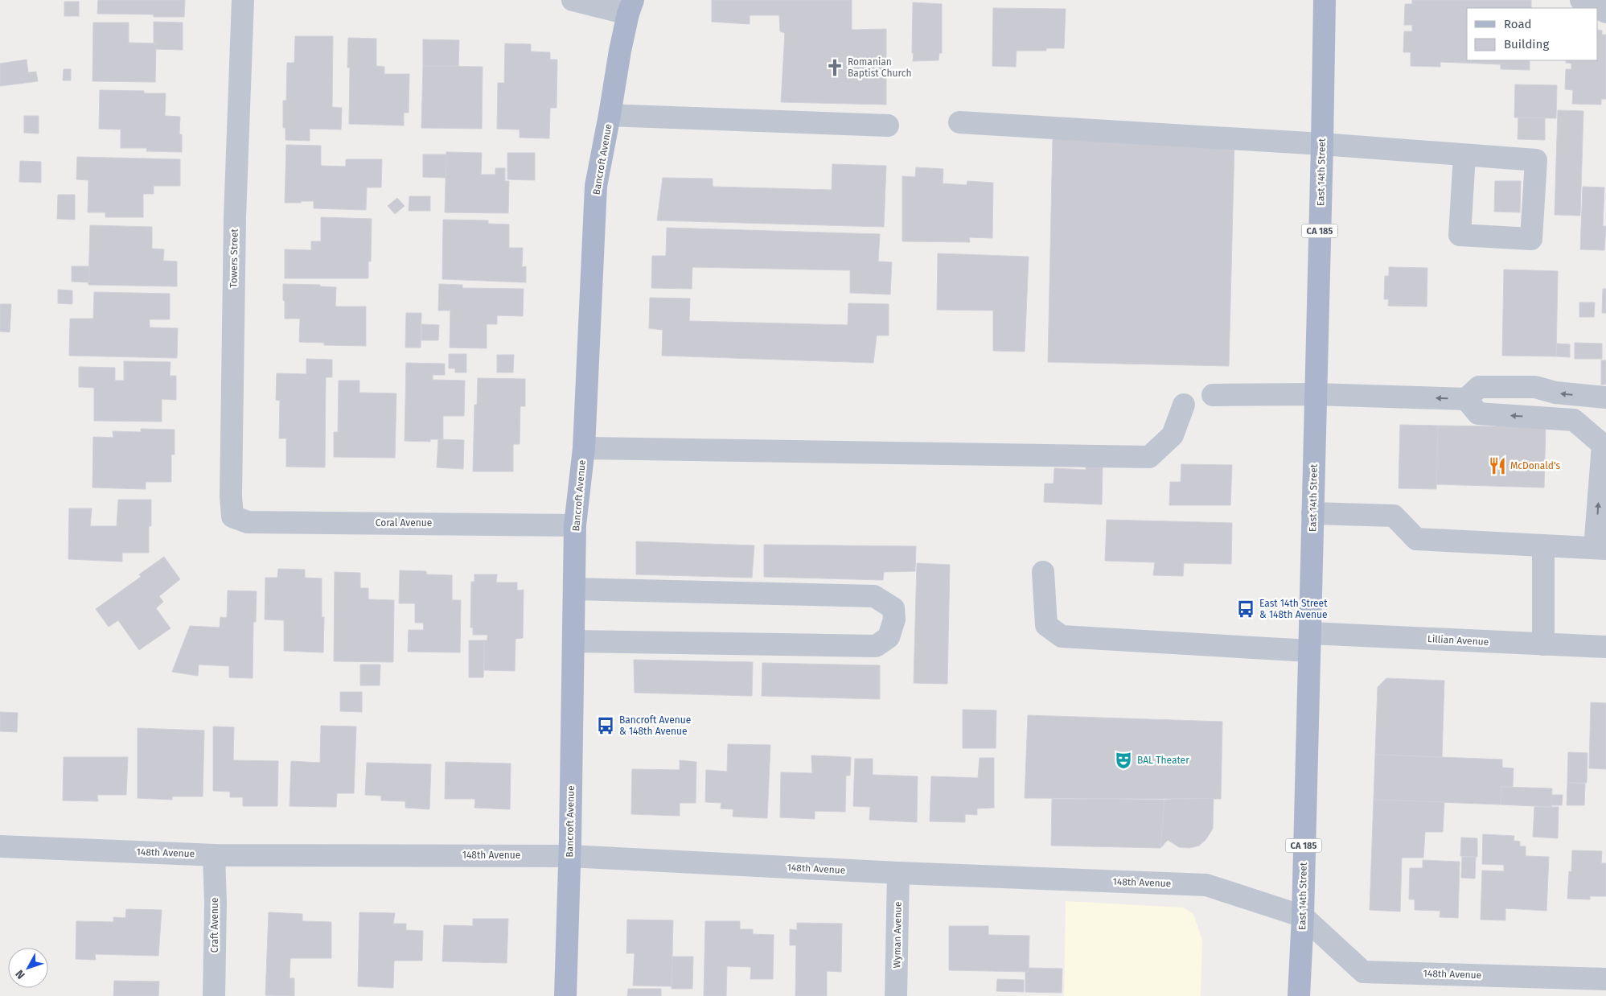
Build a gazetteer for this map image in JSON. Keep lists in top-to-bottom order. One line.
{"streets":{"main road":["Bancroft Avenue","East 14th Street","CA 185"],"street":["Towers Street","Coral Avenue","Lillian Avenue","148th Avenue","Craft Avenue","Wyman Avenue"]},"crossings":[["Bancroft Avenue","Coral Avenue"],["Bancroft Avenue","148th Avenue"],["East 14th Street","Lillian Avenue"],["East 14th Street","148th Avenue"],["Towers Street","Coral Avenue"],["148th Avenue","Craft Avenue"],["148th Avenue","Wyman Avenue"]],"places":{"church":["Romanian Baptist Church"],"restaurant":["McDonald's"],"bus stop":["East 14th Street & 148th Avenue","Bancroft Avenue & 148th Avenue"],"theatre":["BAL Theater"]},"legend":["Road","Building"],"north":"bottom left"}
